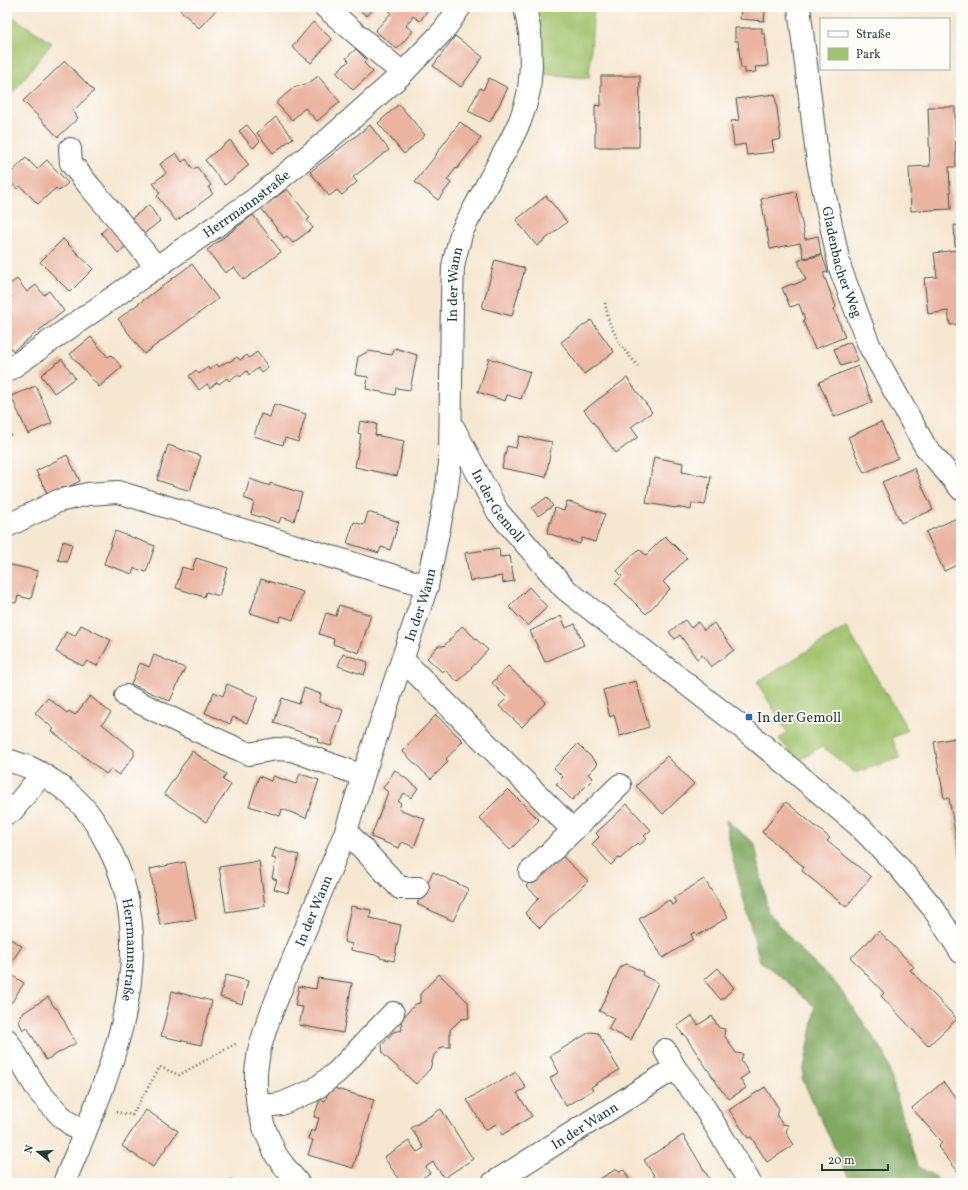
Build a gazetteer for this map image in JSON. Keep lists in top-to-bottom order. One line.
{"streets":{"street":["Herrmannstraße","Gladenbacher Weg","In der Wann","In der Gemoll"]},"crossings":[["In der Wann","In der Gemoll"]],"places":{"transit":["In der Gemoll"]},"legend":["Straße","Park"],"scale_bar":"20 m","north":"left"}
